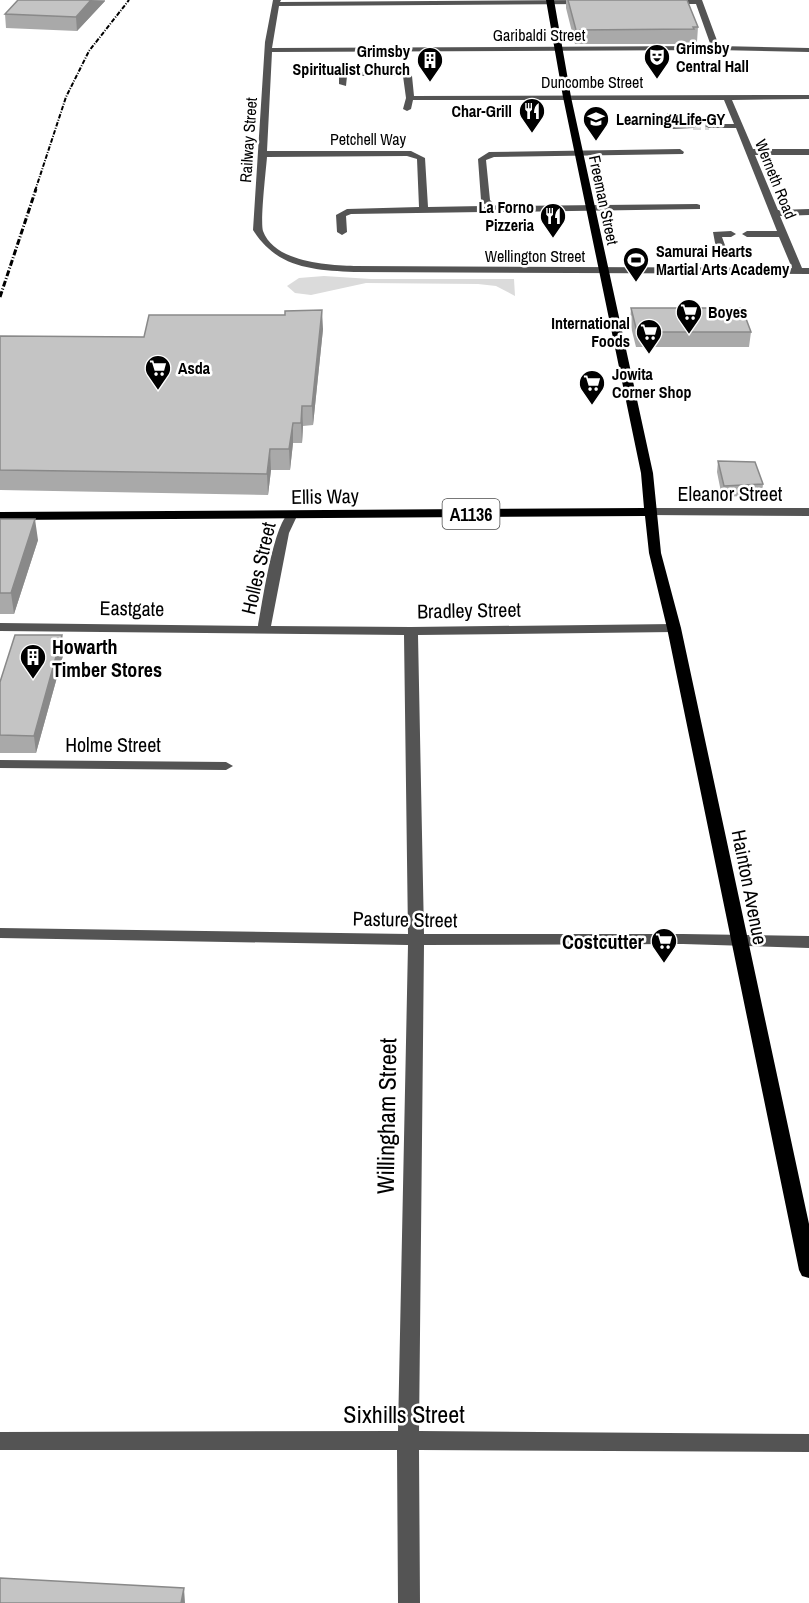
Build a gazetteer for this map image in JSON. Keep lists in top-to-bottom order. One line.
{"streets":{"main road":["Freeman Street","Ellis Way","A1136","Hainton Avenue"],"street":["Garibaldi Street","Duncombe Street","Petchell Way","Railway Street","Werneth Road","Wellington Street","Eleanor Street","Holles Street","Eastgate","Bradley Street","Holme Street","Pasture Street","Willingham Street","Sixhills Street"]},"crossings":[["Garibaldi Street","Railway Street"],["Garibaldi Street","Freeman Street"],["Duncombe Street","Werneth Road"],["Duncombe Street","Freeman Street"],["Petchell Way","Railway Street"],["Railway Street","Wellington Street"],["Werneth Road","Wellington Street"],["Freeman Street","Wellington Street"],["Freeman Street","Eleanor Street"],["Freeman Street","Ellis Way"],["Freeman Street","Hainton Avenue"],["Eleanor Street","Ellis Way"],["Eleanor Street","Hainton Avenue"],["Ellis Way","Holles Street"],["Ellis Way","Hainton Avenue"],["Holles Street","Eastgate"],["Holles Street","Bradley Street"],["Eastgate","Bradley Street"],["Bradley Street","Hainton Avenue"],["Bradley Street","Willingham Street"],["Hainton Avenue","Pasture Street"],["Pasture Street","Willingham Street"],["Willingham Street","Sixhills Street"]],"places":{"theatre":["Grimsby Central Hall"],"building":["Grimsby Spiritualist Church","Howarth Timber Stores"],"restaurant":["Char-Grill","La Forno Pizzeria"],"school or university":["Learning4Life-GY"],"sports":["Samurai Hearts Martial Arts Academy"],"supermarket":["Boyes","International Foods","Asda","Jowita Corner Shop","Costcutter"]}}
